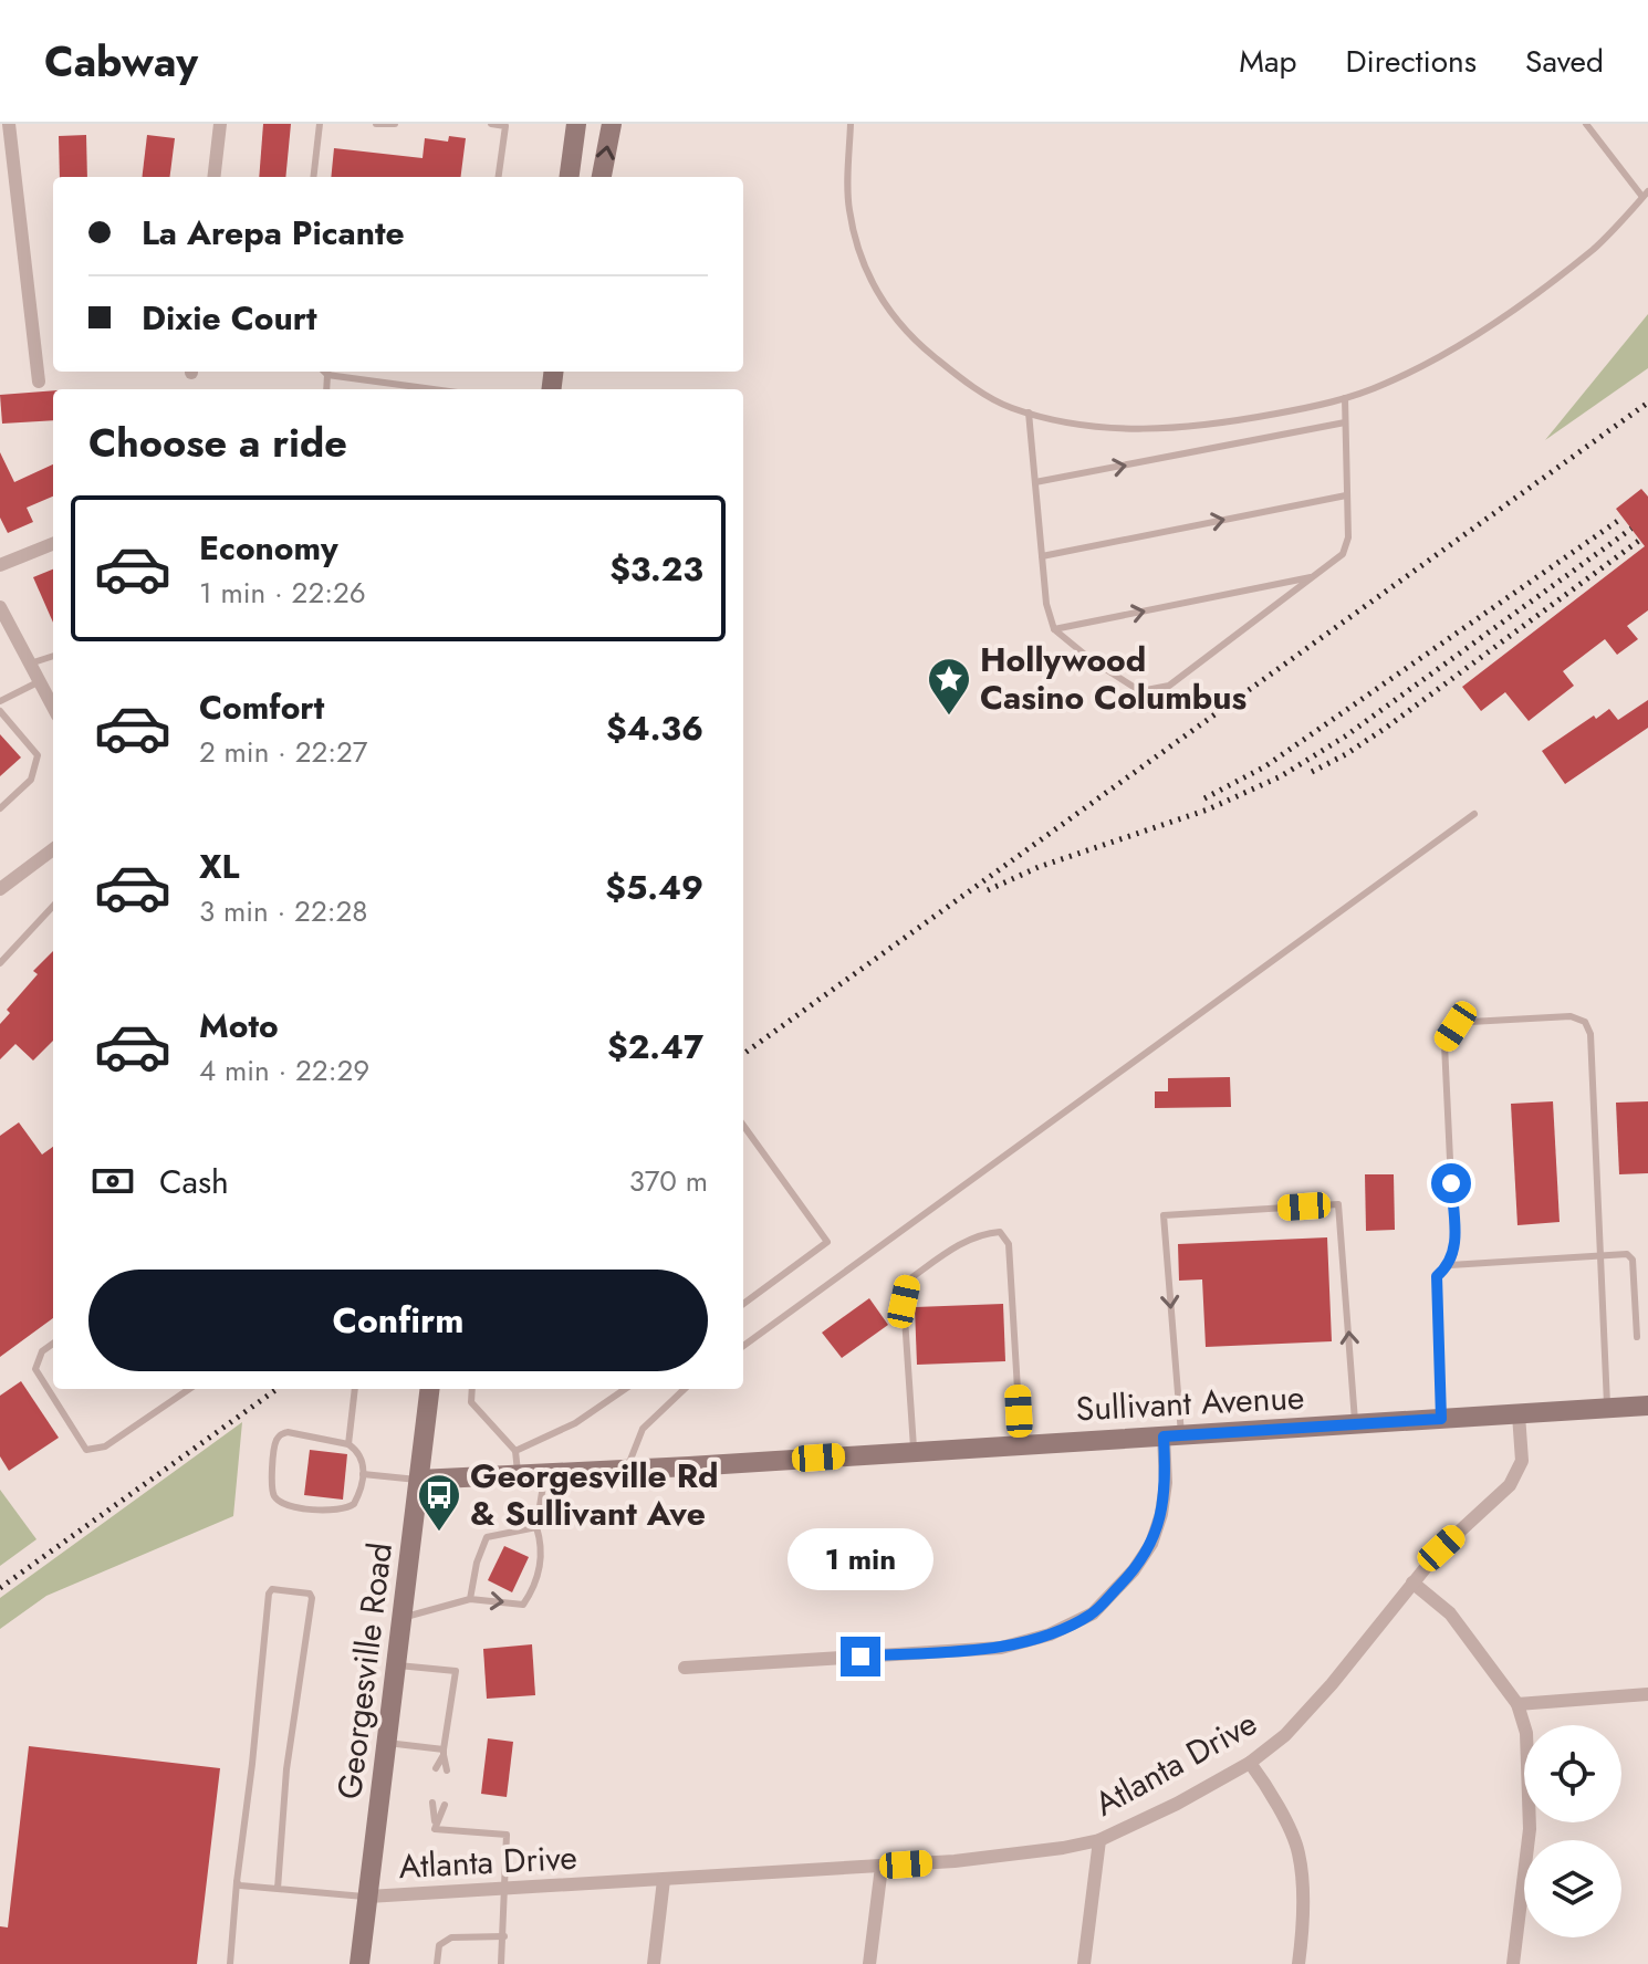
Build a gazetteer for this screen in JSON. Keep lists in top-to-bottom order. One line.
{"streets":{"main road":["Sullivant Avenue","Georgesville Road"],"street":["Atlanta Drive"]},"crossings":[["Sullivant Avenue","Georgesville Road"],["Sullivant Avenue","Atlanta Drive"],["Georgesville Road","Atlanta Drive"]],"places":{"place":["Hollywood Casino Columbus"],"bus stop":["Georgesville Rd & Sullivant Ave"]},"page":{"header":"Cabway","nav":["Map","Directions","Saved"],"banner":["La Arepa Picante","Dixie Court"],"heading":"Choose a ride","list":[{"name":"Economy","note":"1 min · 22:26","value":"$3.23"},{"name":"Comfort","note":"2 min · 22:27","value":"$4.36"},{"name":"XL","note":"3 min · 22:28","value":"$5.49"},{"name":"Moto","note":"4 min · 22:29","value":"$2.47"}],"pay":["Cash","370 m"],"buttons":"Confirm","bubble":"1 min"}}
